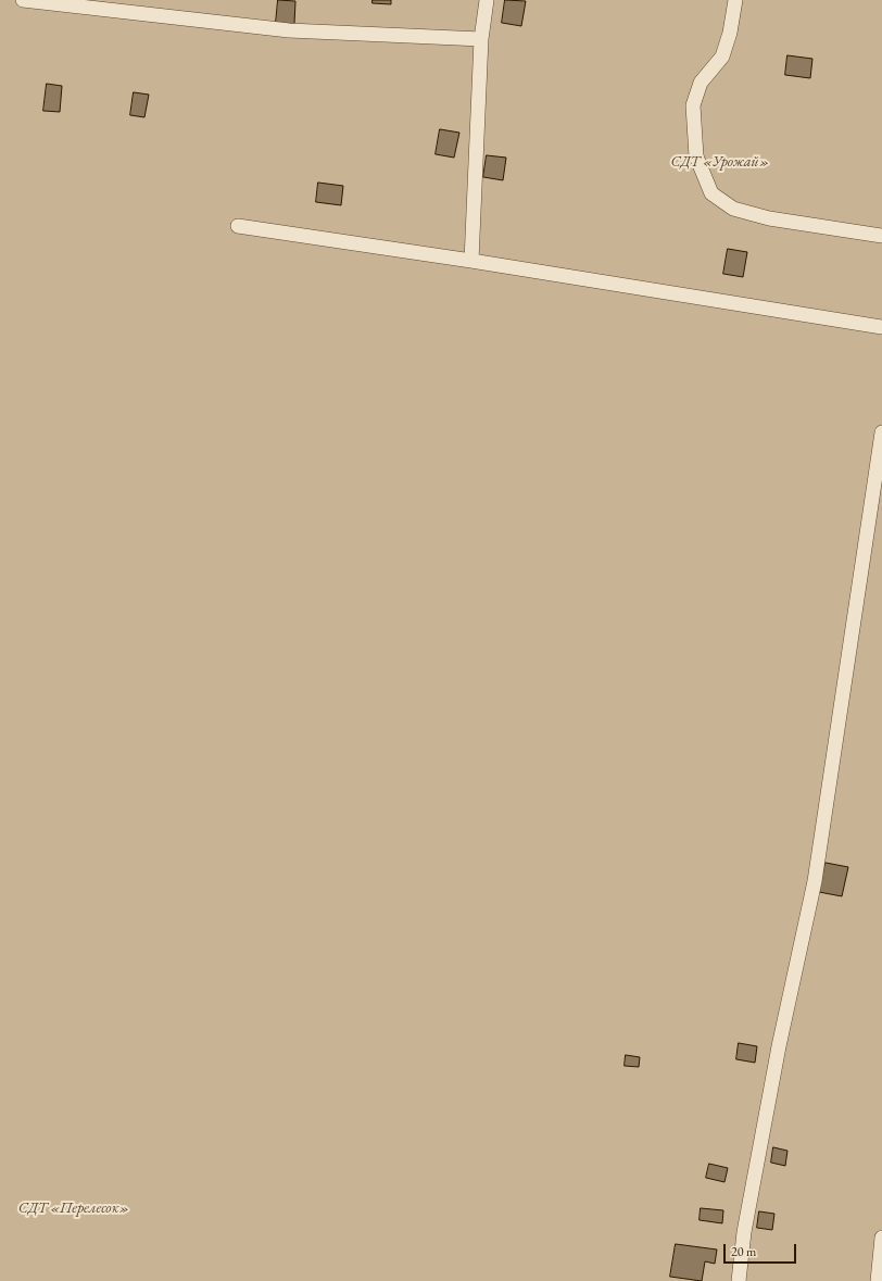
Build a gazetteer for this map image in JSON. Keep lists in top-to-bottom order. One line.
{"parks":["СДТ «Урожай»","СДТ «Перелесок»"],"scale_bar":"20 m"}
